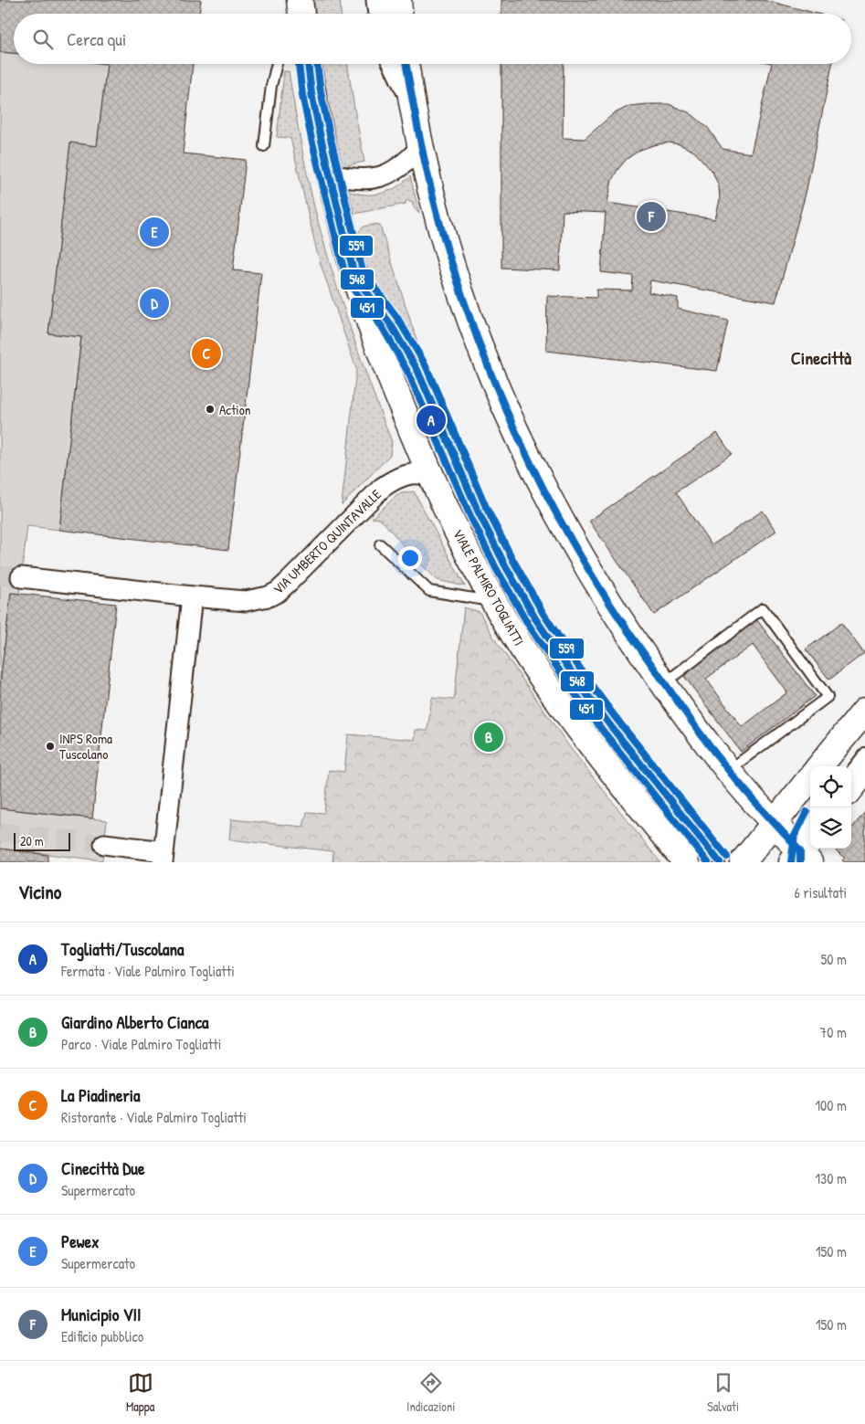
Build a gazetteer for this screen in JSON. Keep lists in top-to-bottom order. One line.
{"streets":{"main road":["VIALE PALMIRO TOGLIATTI"],"street":["VIA UMBERTO QUINTAVALLE"]},"crossings":[["VIA UMBERTO QUINTAVALLE","VIALE PALMIRO TOGLIATTI"]],"districts":["Cinecittà"],"places":["Action","INPS Roma Tuscolano"],"lines":["transit line 548","transit line 451","transit line 559"],"scale_bar":"20 m","page":{"search":"Cerca qui","pins":["F","E","D","C","A","B"],"scale":"20 m","heading":["Vicino","6 risultati"],"list":[{"mark":"A","name":"Togliatti/Tuscolana","note":"Fermata · Viale Palmiro Togliatti","value":"50 m"},{"mark":"B","name":"Giardino Alberto Cianca","note":"Parco · Viale Palmiro Togliatti","value":"70 m"},{"mark":"C","name":"La Piadineria","note":"Ristorante · Viale Palmiro Togliatti","value":"100 m"},{"mark":"D","name":"Cinecittà Due","note":"Supermercato","value":"130 m"},{"mark":"E","name":"Pewex","note":"Supermercato","value":"150 m"},{"mark":"F","name":"Municipio VII","note":"Edificio pubblico","value":"150 m"}],"nav":["Mappa","Indicazioni","Salvati"]}}
